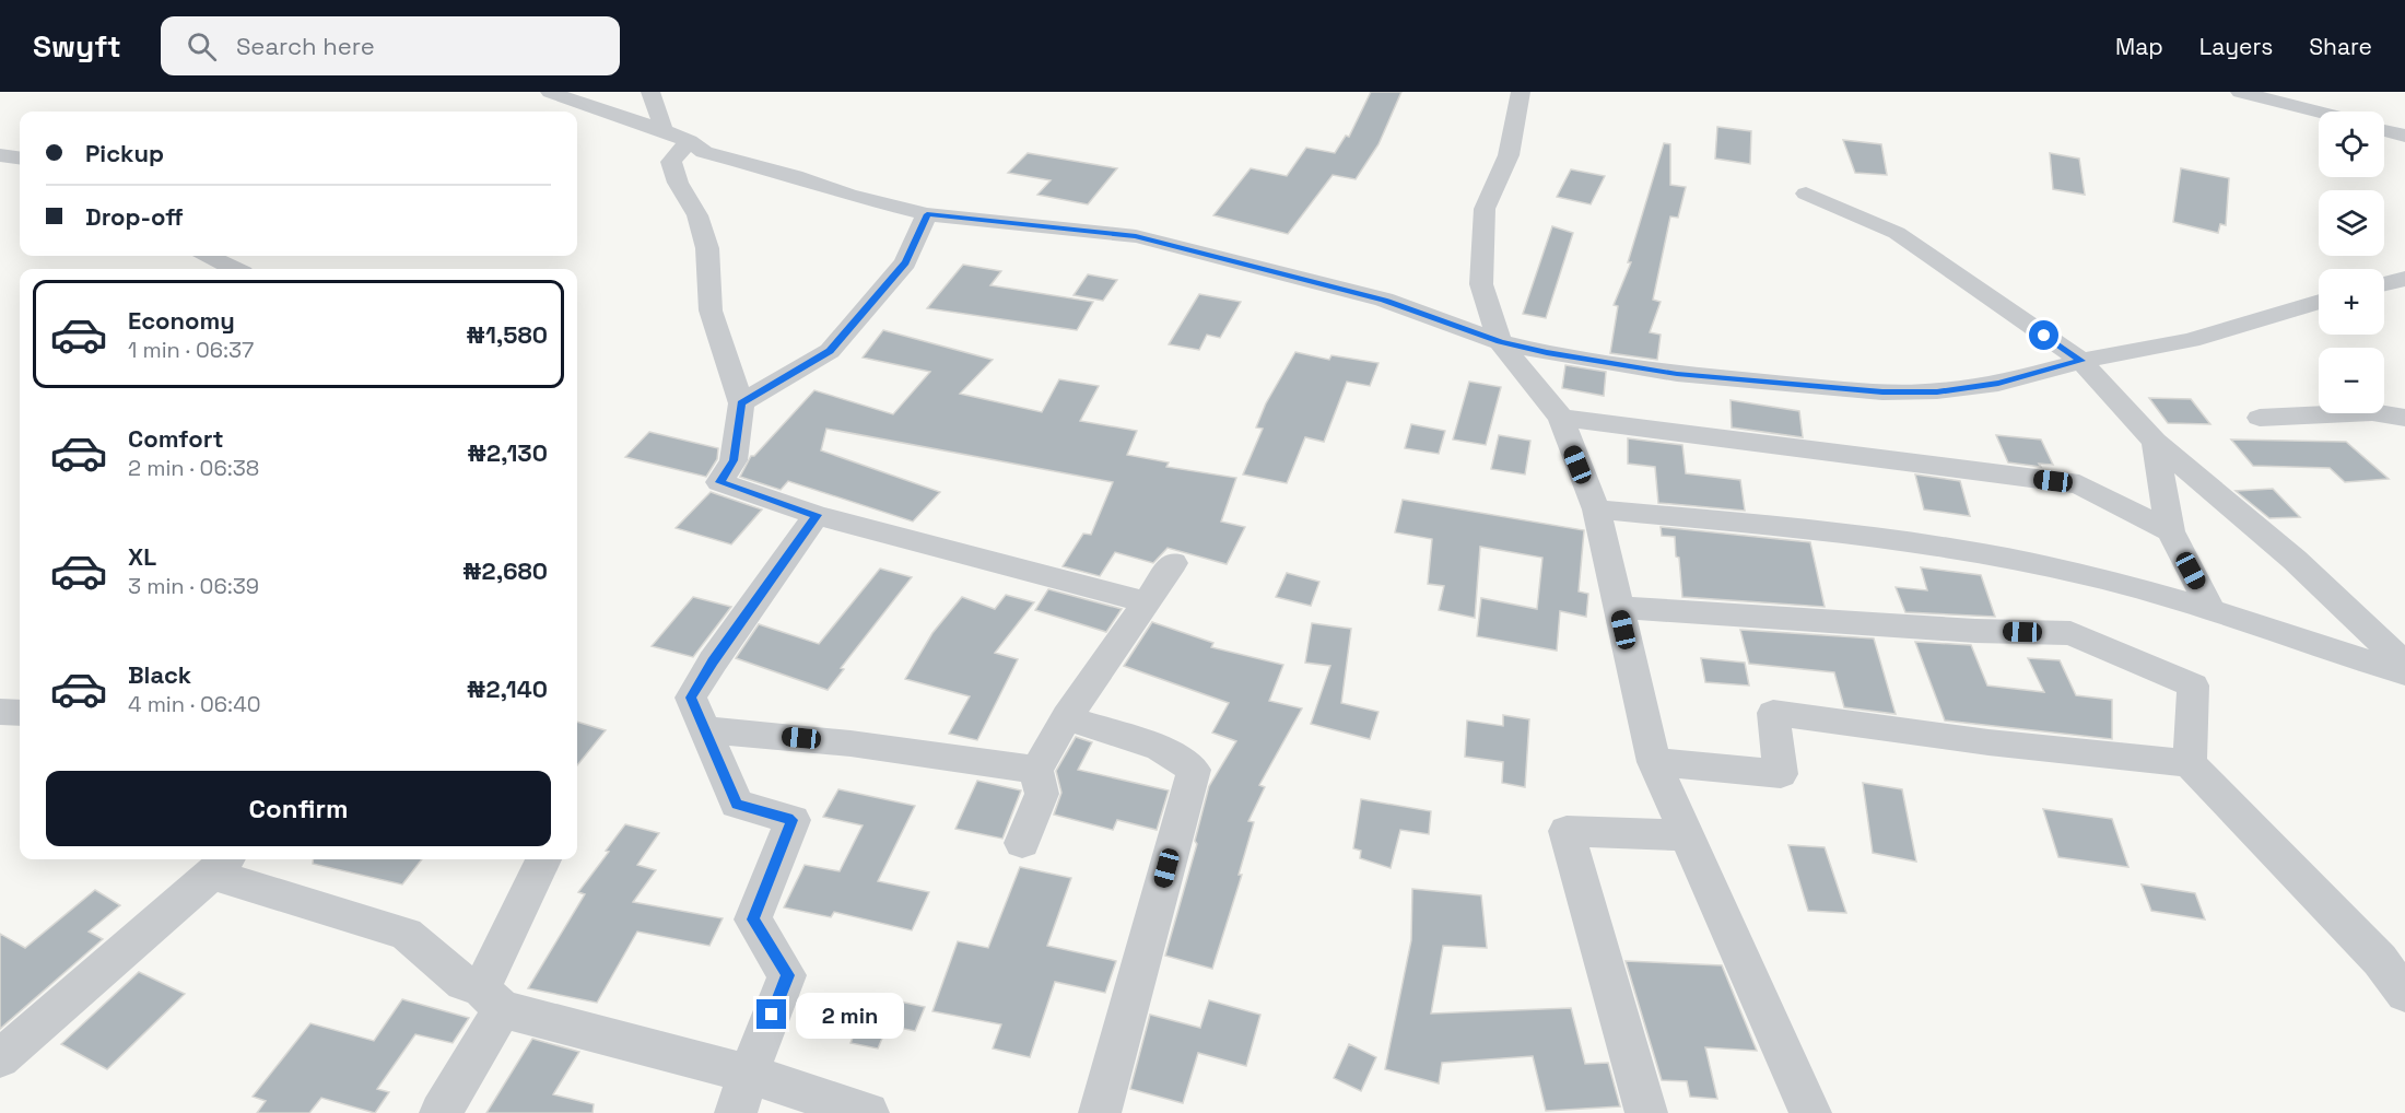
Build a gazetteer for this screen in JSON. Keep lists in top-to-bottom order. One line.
{"page":{"header":"Swyft","search":"Search here","nav":["Map","Layers","Share"],"map_buttons":["+","−"],"banner":["Pickup","Drop-off"],"list":[{"name":"Economy","note":"1 min · 06:37","value":"₦1,580"},{"name":"Comfort","note":"2 min · 06:38","value":"₦2,130"},{"name":"XL","note":"3 min · 06:39","value":"₦2,680"},{"name":"Black","note":"4 min · 06:40","value":"₦2,140"}],"buttons":"Confirm","bubble":"2 min"}}
